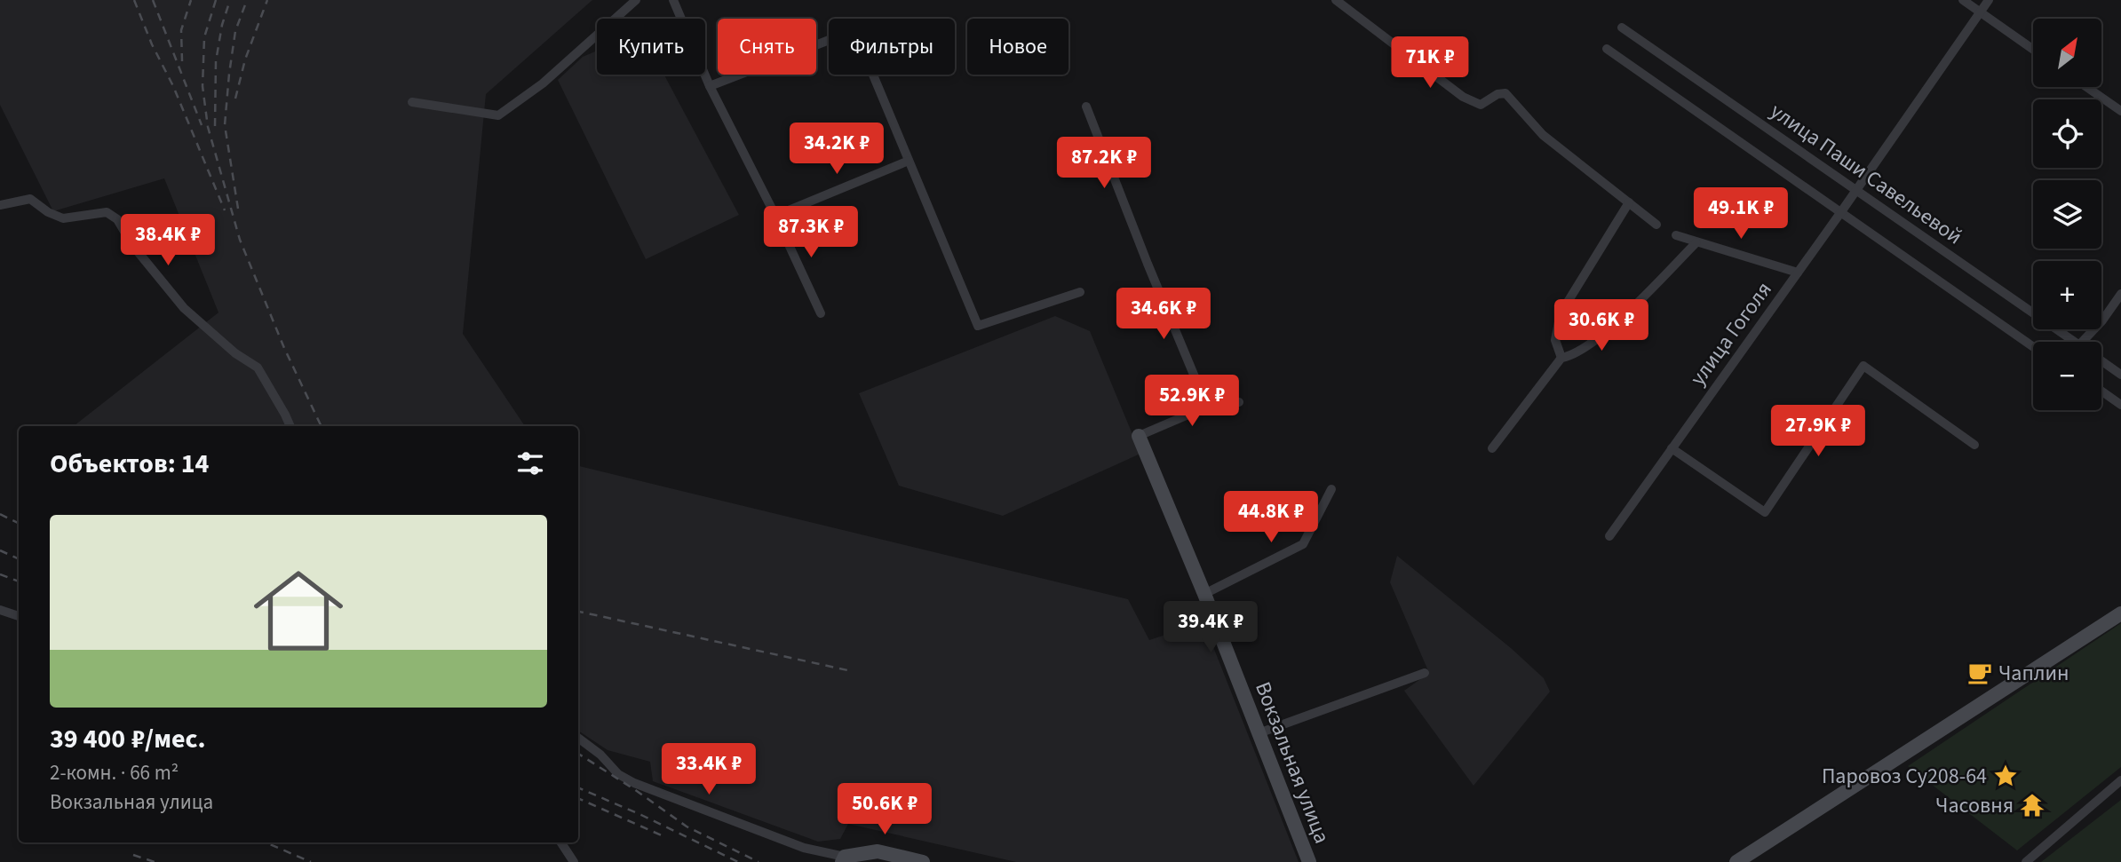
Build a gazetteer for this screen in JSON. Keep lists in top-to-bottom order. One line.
{"streets":{"street":["улица Паши Савельевой","улица Гоголя","Вокзальная улица"]},"crossings":[["улица Паши Савельевой","улица Гоголя"]],"places":{"cafe":["Чаплин"],"place":["Паровоз Су208-64"],"temple":["Часовня"]},"north":"top right","page":{"map_buttons":["+","−"],"chip":["Купить","Снять","Фильтры","Новое"],"price":["71K ₽","34.2K ₽","87.2K ₽","49.1K ₽","87.3K ₽","38.4K ₽","34.6K ₽","30.6K ₽","52.9K ₽","27.9K ₽","44.8K ₽","39.4K ₽","33.4K ₽","50.6K ₽"],"heading":"Объектов: 14","list":[{"name":"39 400 ₽/мес.","note":"2-комн. · 66 m² · Вокзальная улица"}]}}
